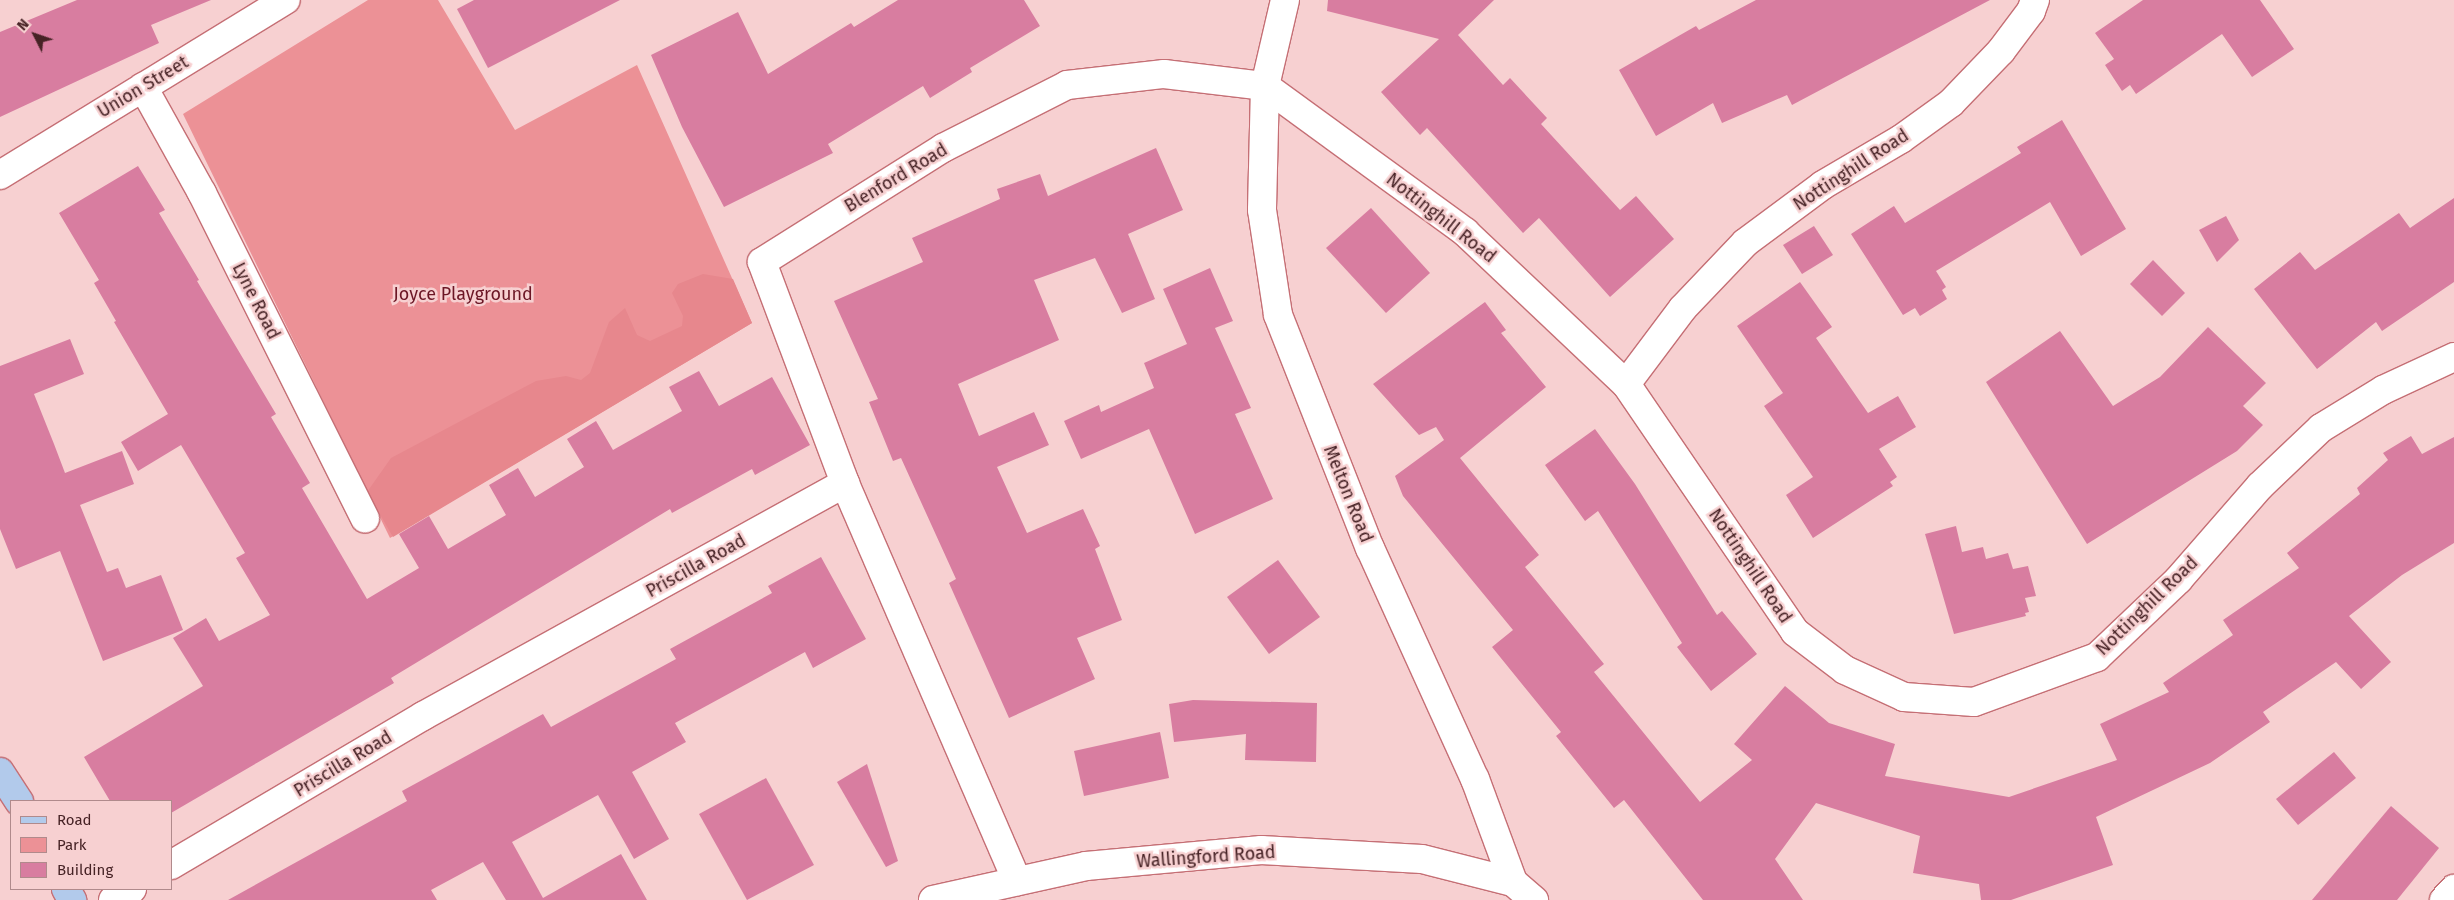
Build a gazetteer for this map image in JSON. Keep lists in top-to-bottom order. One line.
{"streets":{"street":["Union Street","Nottinghill Road","Blenford Road","Lyne Road","Melton Road","Priscilla Road","Wallingford Road"]},"crossings":[["Union Street","Lyne Road"],["Nottinghill Road","Blenford Road"],["Nottinghill Road","Melton Road"],["Blenford Road","Melton Road"],["Blenford Road","Priscilla Road"],["Melton Road","Wallingford Road"]],"parks":["Joyce Playground"],"legend":["Road","Park","Building"],"north":"top left"}
